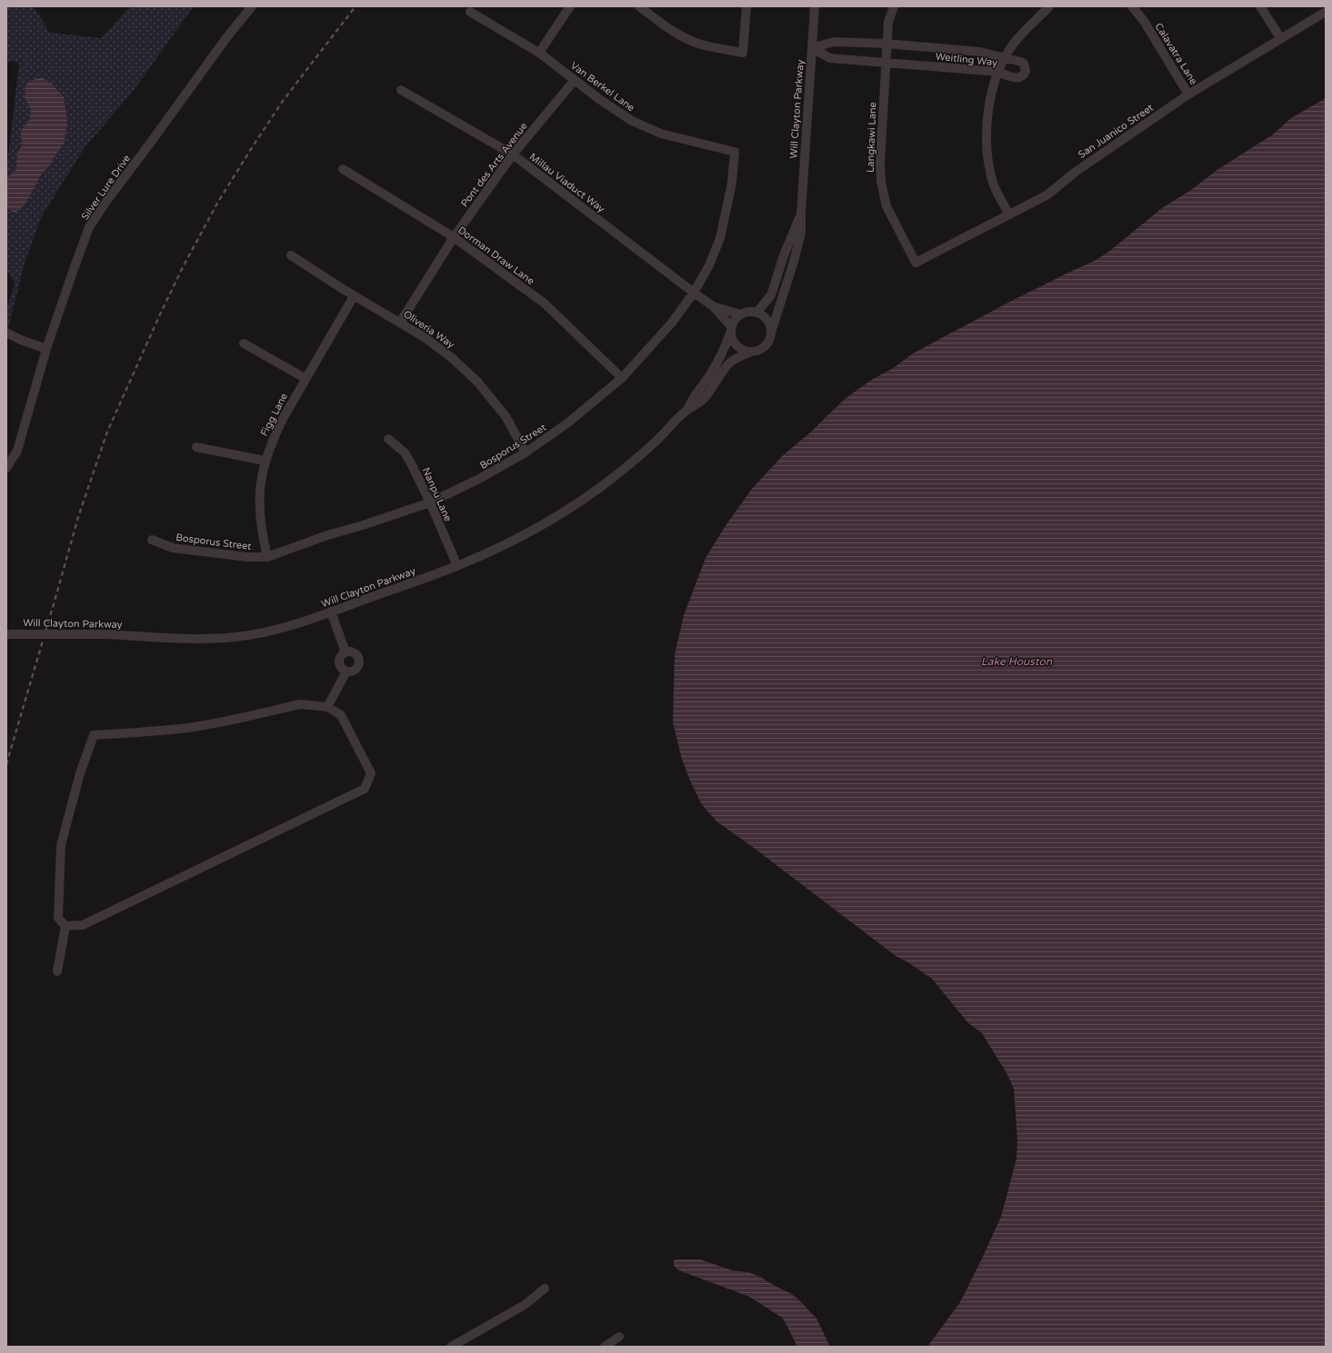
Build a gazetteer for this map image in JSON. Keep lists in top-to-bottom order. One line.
{"streets":{"street":["Calavatra Lane","Weitling Way","Van Berkel Lane","Will Clayton Parkway","San Juanico Street","Langkawi Lane","Pont des Arts Avenue","Millau Viaduct Way","Silver Lure Drive","Dorman Draw Lane","Oliveria Way","Figg Lane","Bosporus Street","Nanpu Lane"]},"crossings":[["Calavatra Lane","San Juanico Street"],["Weitling Way","Will Clayton Parkway"],["Weitling Way","Langkawi Lane"],["Van Berkel Lane","Pont des Arts Avenue"],["Van Berkel Lane","Bosporus Street"],["Will Clayton Parkway","Millau Viaduct Way"],["Will Clayton Parkway","Nanpu Lane"],["San Juanico Street","Langkawi Lane"],["Pont des Arts Avenue","Millau Viaduct Way"],["Pont des Arts Avenue","Dorman Draw Lane"],["Pont des Arts Avenue","Oliveria Way"],["Millau Viaduct Way","Bosporus Street"],["Dorman Draw Lane","Bosporus Street"],["Oliveria Way","Figg Lane"],["Oliveria Way","Bosporus Street"],["Figg Lane","Bosporus Street"],["Bosporus Street","Nanpu Lane"]],"water":["Lake Houston"]}
